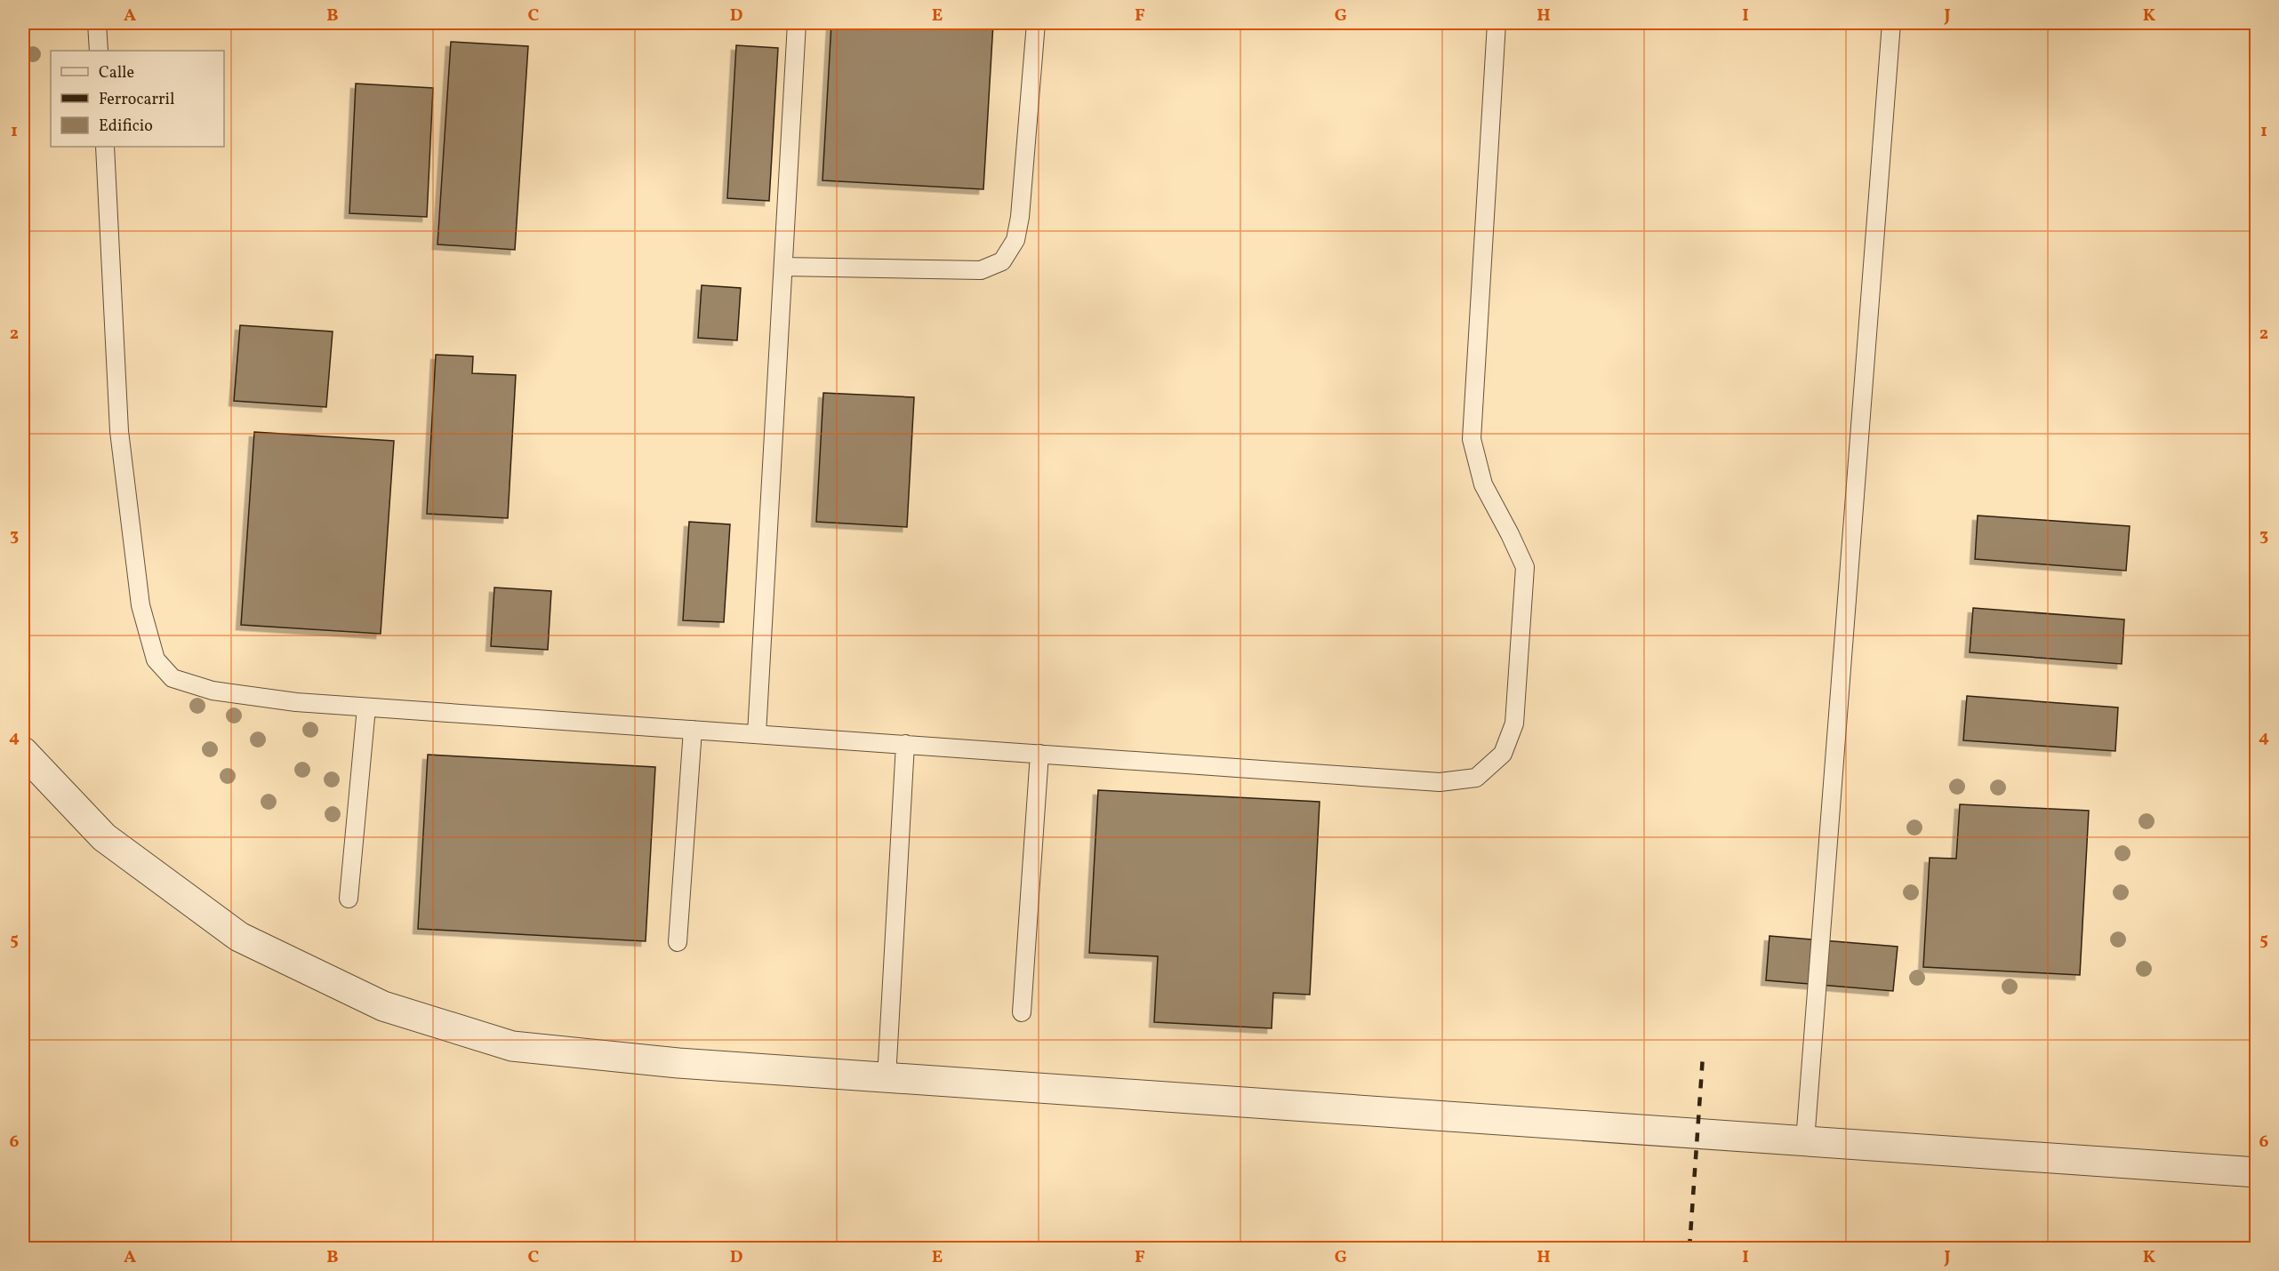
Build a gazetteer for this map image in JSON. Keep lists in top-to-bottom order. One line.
{"legend":["Calle","Ferrocarril","Edificio"],"grid":{"columns":["A","B","C","D","E","F","G","H","I","J","K"],"rows":["1","2","3","4","5","6"]}}
